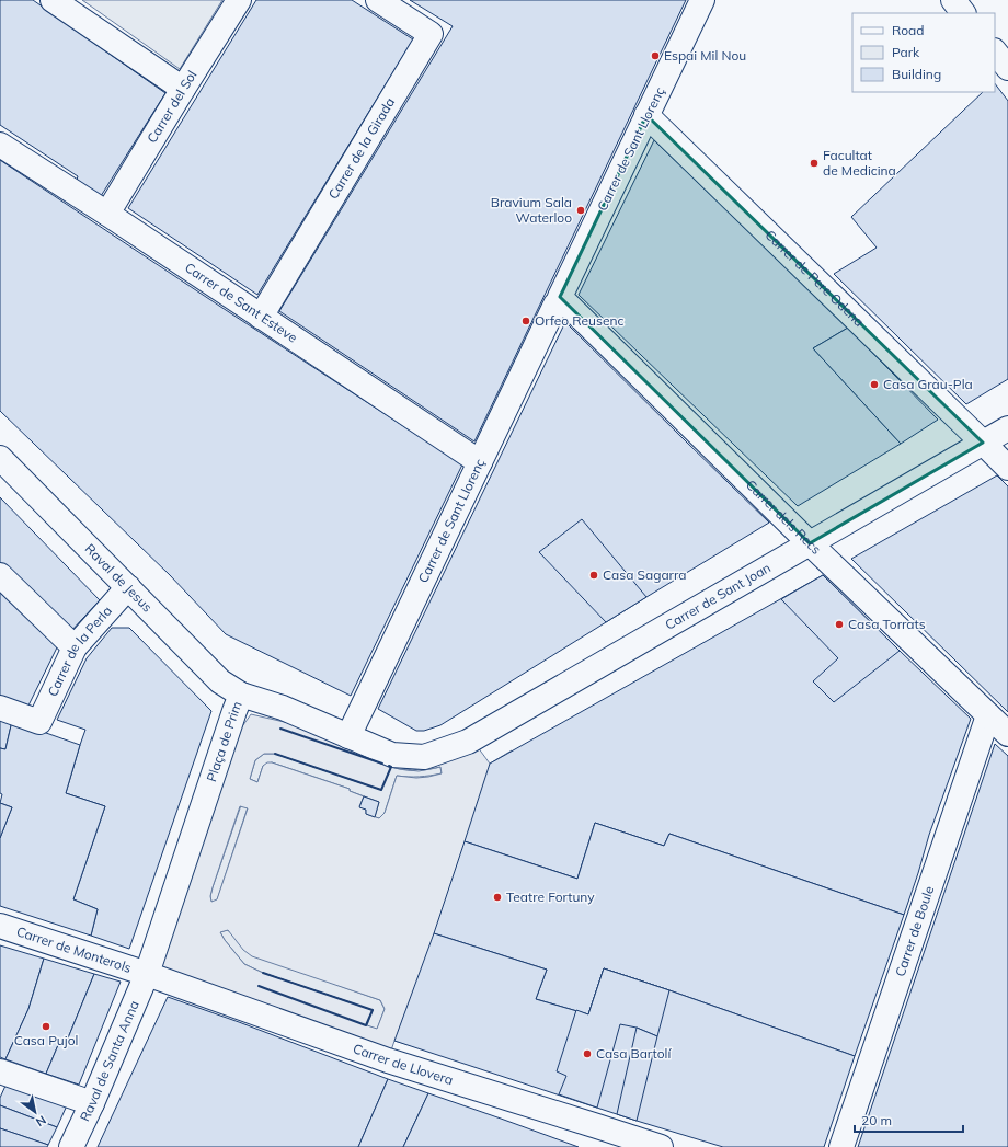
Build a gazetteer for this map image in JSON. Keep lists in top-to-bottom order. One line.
{"streets":{"street":["Carrer del Sol","Carrer de la Girada","Carrer de Sant Llorenç","Carrer de Pere Odena","Carrer de Sant Esteve","Carrer dels Recs","Raval de Jesus","Carrer de Sant Joan","Carrer de la Perla","Plaça de Prim","Carrer de Boule","Carrer de Monterols","Raval de Santa Anna","Carrer de Llovera"]},"crossings":[["Carrer del Sol","Carrer de Sant Esteve"],["Carrer de la Girada","Carrer de Sant Esteve"],["Carrer de Sant Llorenç","Carrer de Pere Odena"],["Carrer de Sant Llorenç","Carrer de Sant Esteve"],["Carrer de Sant Llorenç","Carrer dels Recs"],["Carrer de Sant Llorenç","Plaça de Prim"],["Carrer de Pere Odena","Carrer de Sant Joan"],["Carrer dels Recs","Carrer de Sant Joan"],["Carrer dels Recs","Carrer de Boule"],["Raval de Jesus","Carrer de la Perla"],["Raval de Jesus","Plaça de Prim"],["Carrer de Sant Joan","Plaça de Prim"],["Plaça de Prim","Carrer de Monterols"],["Plaça de Prim","Raval de Santa Anna"],["Plaça de Prim","Carrer de Llovera"],["Carrer de Monterols","Raval de Santa Anna"],["Carrer de Monterols","Carrer de Llovera"],["Raval de Santa Anna","Carrer de Llovera"]],"places":["Espai Mil Nou","Facultat de Medicina","Bravium Sala Waterloo","Orfeo Reusenc","Casa Grau-Pla","Casa Sagarra","Casa Torrats","Teatre Fortuny","Casa Pujol","Casa Bartolí"],"legend":["Road","Park","Building"],"scale_bar":"20 m","north":"bottom right"}
